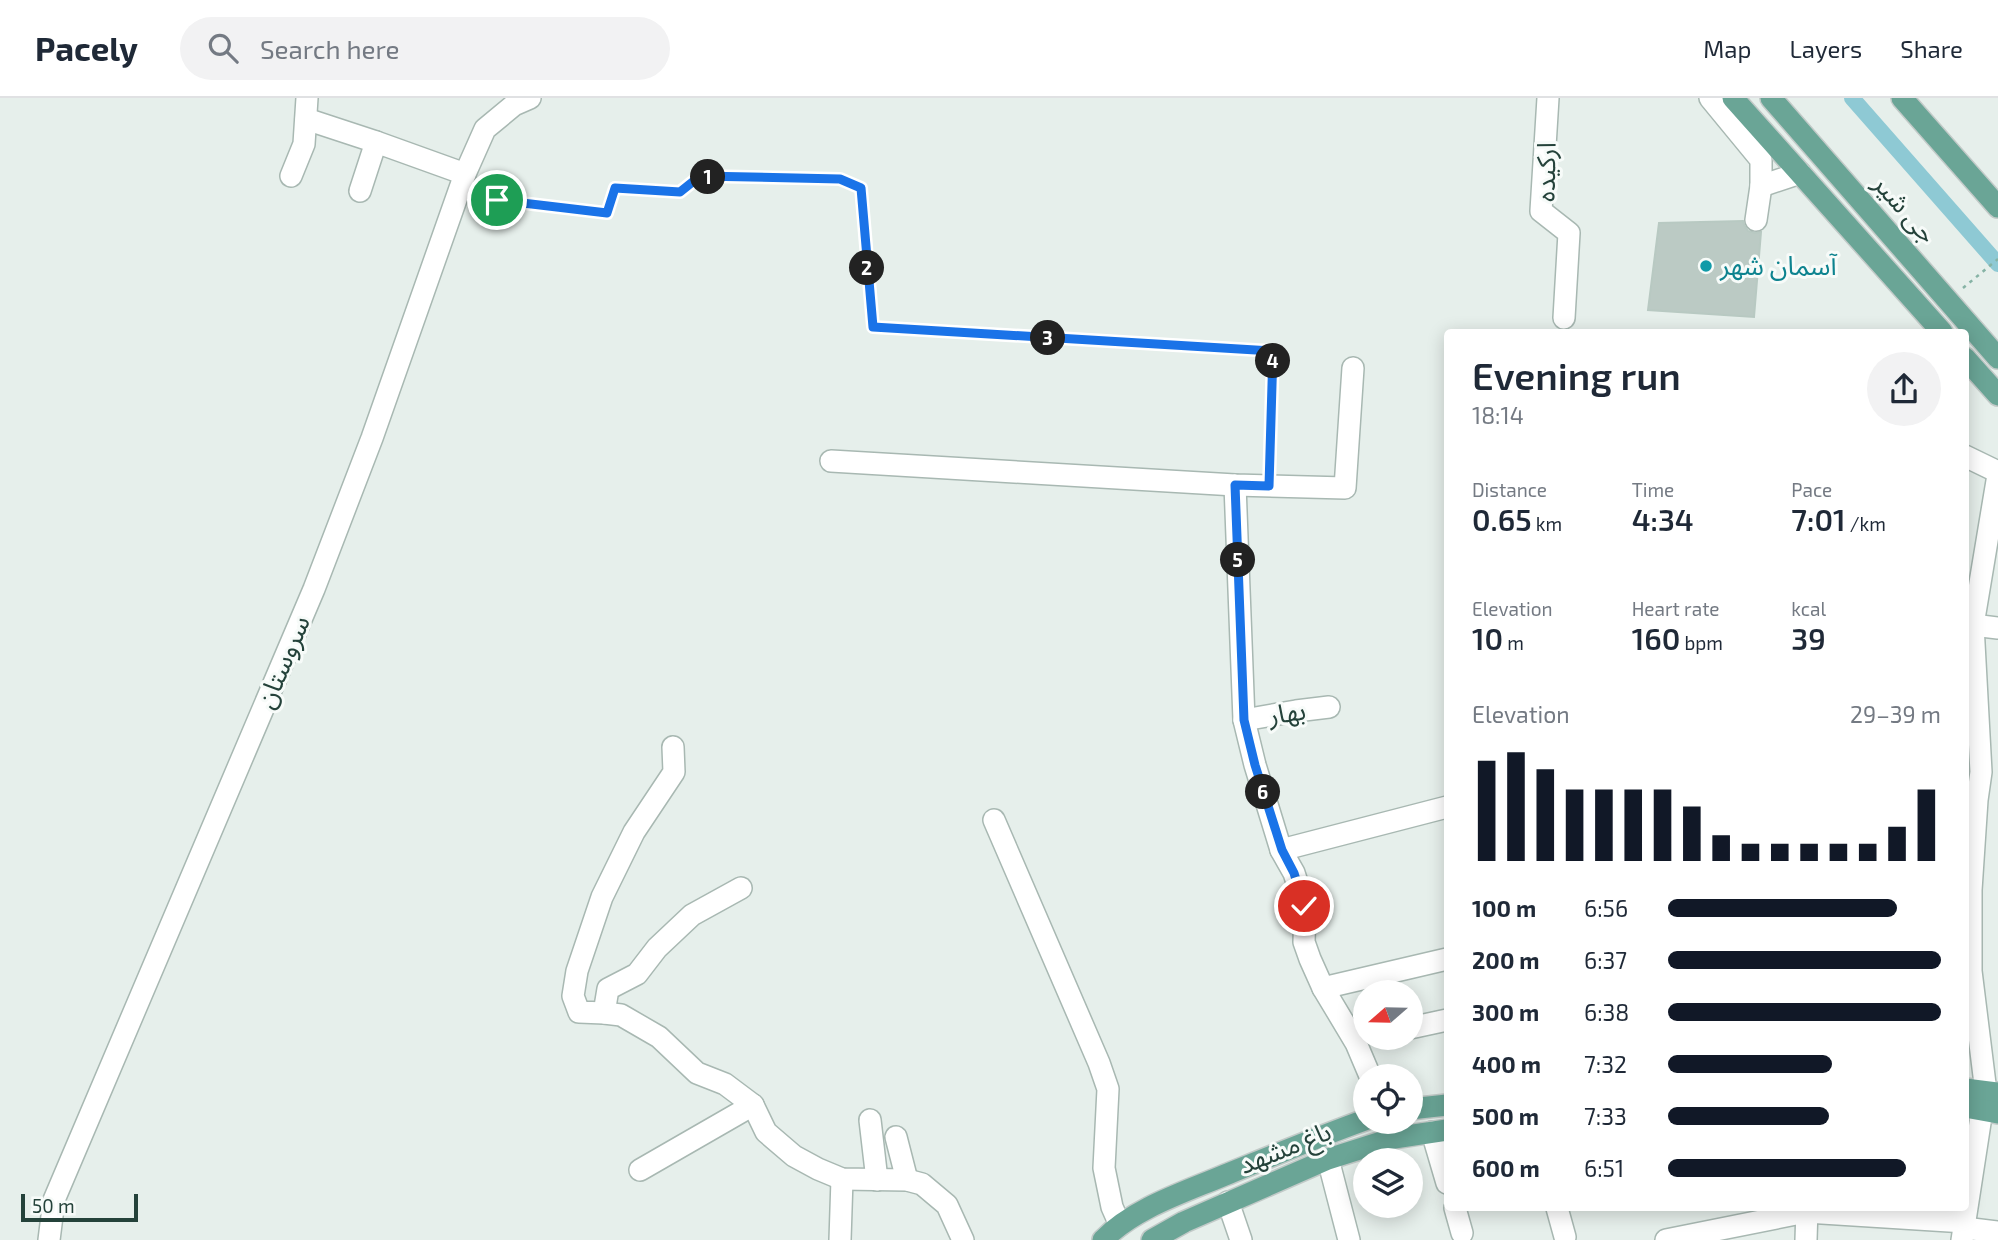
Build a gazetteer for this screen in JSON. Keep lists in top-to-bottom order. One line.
{"streets":{"main road":["جی شیر","باغ مشهد"],"street":["ارکیده","سروستان","بهار"]},"places":["آسمان شهر"],"scale_bar":"50 m","north":"left","page":{"header":"Pacely","search":"Search here","nav":["Map","Layers","Share"],"pins":["1","2","3","4","5","6"],"heading":["Evening run","18:14"],"stats":[["Distance","0.65 km"],["Time","4:34"],["Pace","7:01 /km"],["Elevation","10 m"],["Heart rate","160 bpm"],["kcal","39"]],"chart":["Elevation","29–39 m"],"list":[{"name":"100 m","note":"6:56"},{"name":"200 m","note":"6:37"},{"name":"300 m","note":"6:38"},{"name":"400 m","note":"7:32"},{"name":"500 m","note":"7:33"},{"name":"600 m","note":"6:51"}],"scale":"50 m"}}
